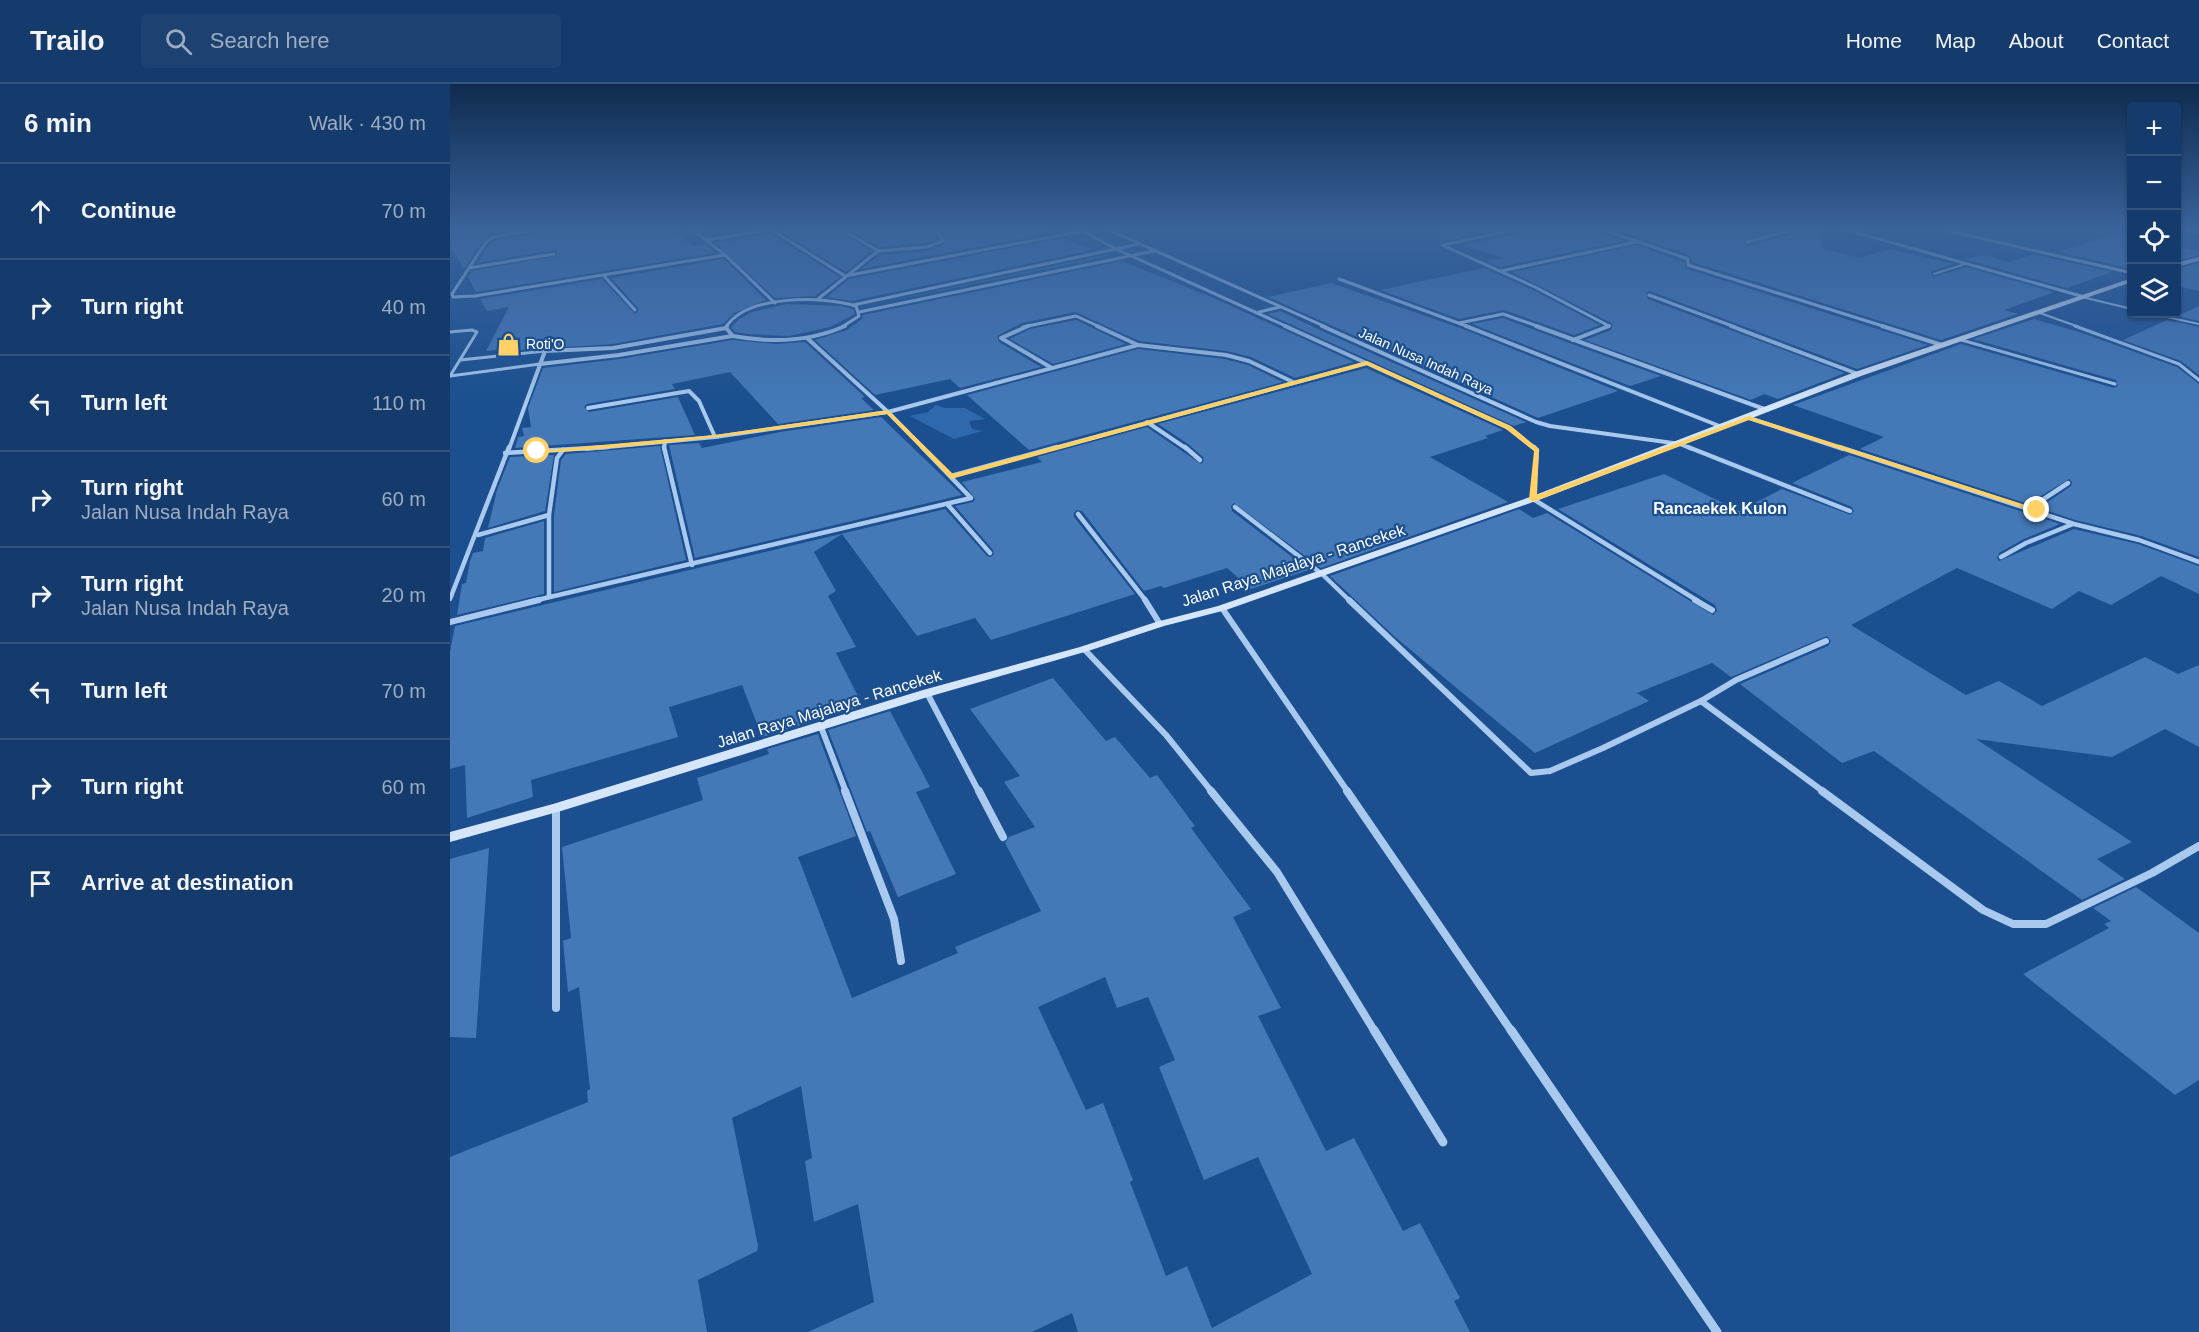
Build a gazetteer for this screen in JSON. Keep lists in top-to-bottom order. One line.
{"streets":{"main road":["Jalan Raya Majalaya - Rancekek"],"street":["Jalan Nusa Indah Raya"]},"crossings":[["Jalan Nusa Indah Raya","Jalan Raya Majalaya - Rancekek"]],"districts":["Rancaekek Kulon"],"places":{"shop":["Roti'O"]},"page":{"header":"Trailo","search":"Search here","nav":["Home","Map","About","Contact"],"heading":["6 min","Walk · 430 m"],"map_buttons":["+","−"],"list":[["Continue","70 m"],["Turn right","40 m"],["Turn left","110 m"],["Turn right","Jalan Nusa Indah Raya","60 m"],["Turn right","Jalan Nusa Indah Raya","20 m"],["Turn left","70 m"],["Turn right","60 m"],"Arrive at destination"]}}
